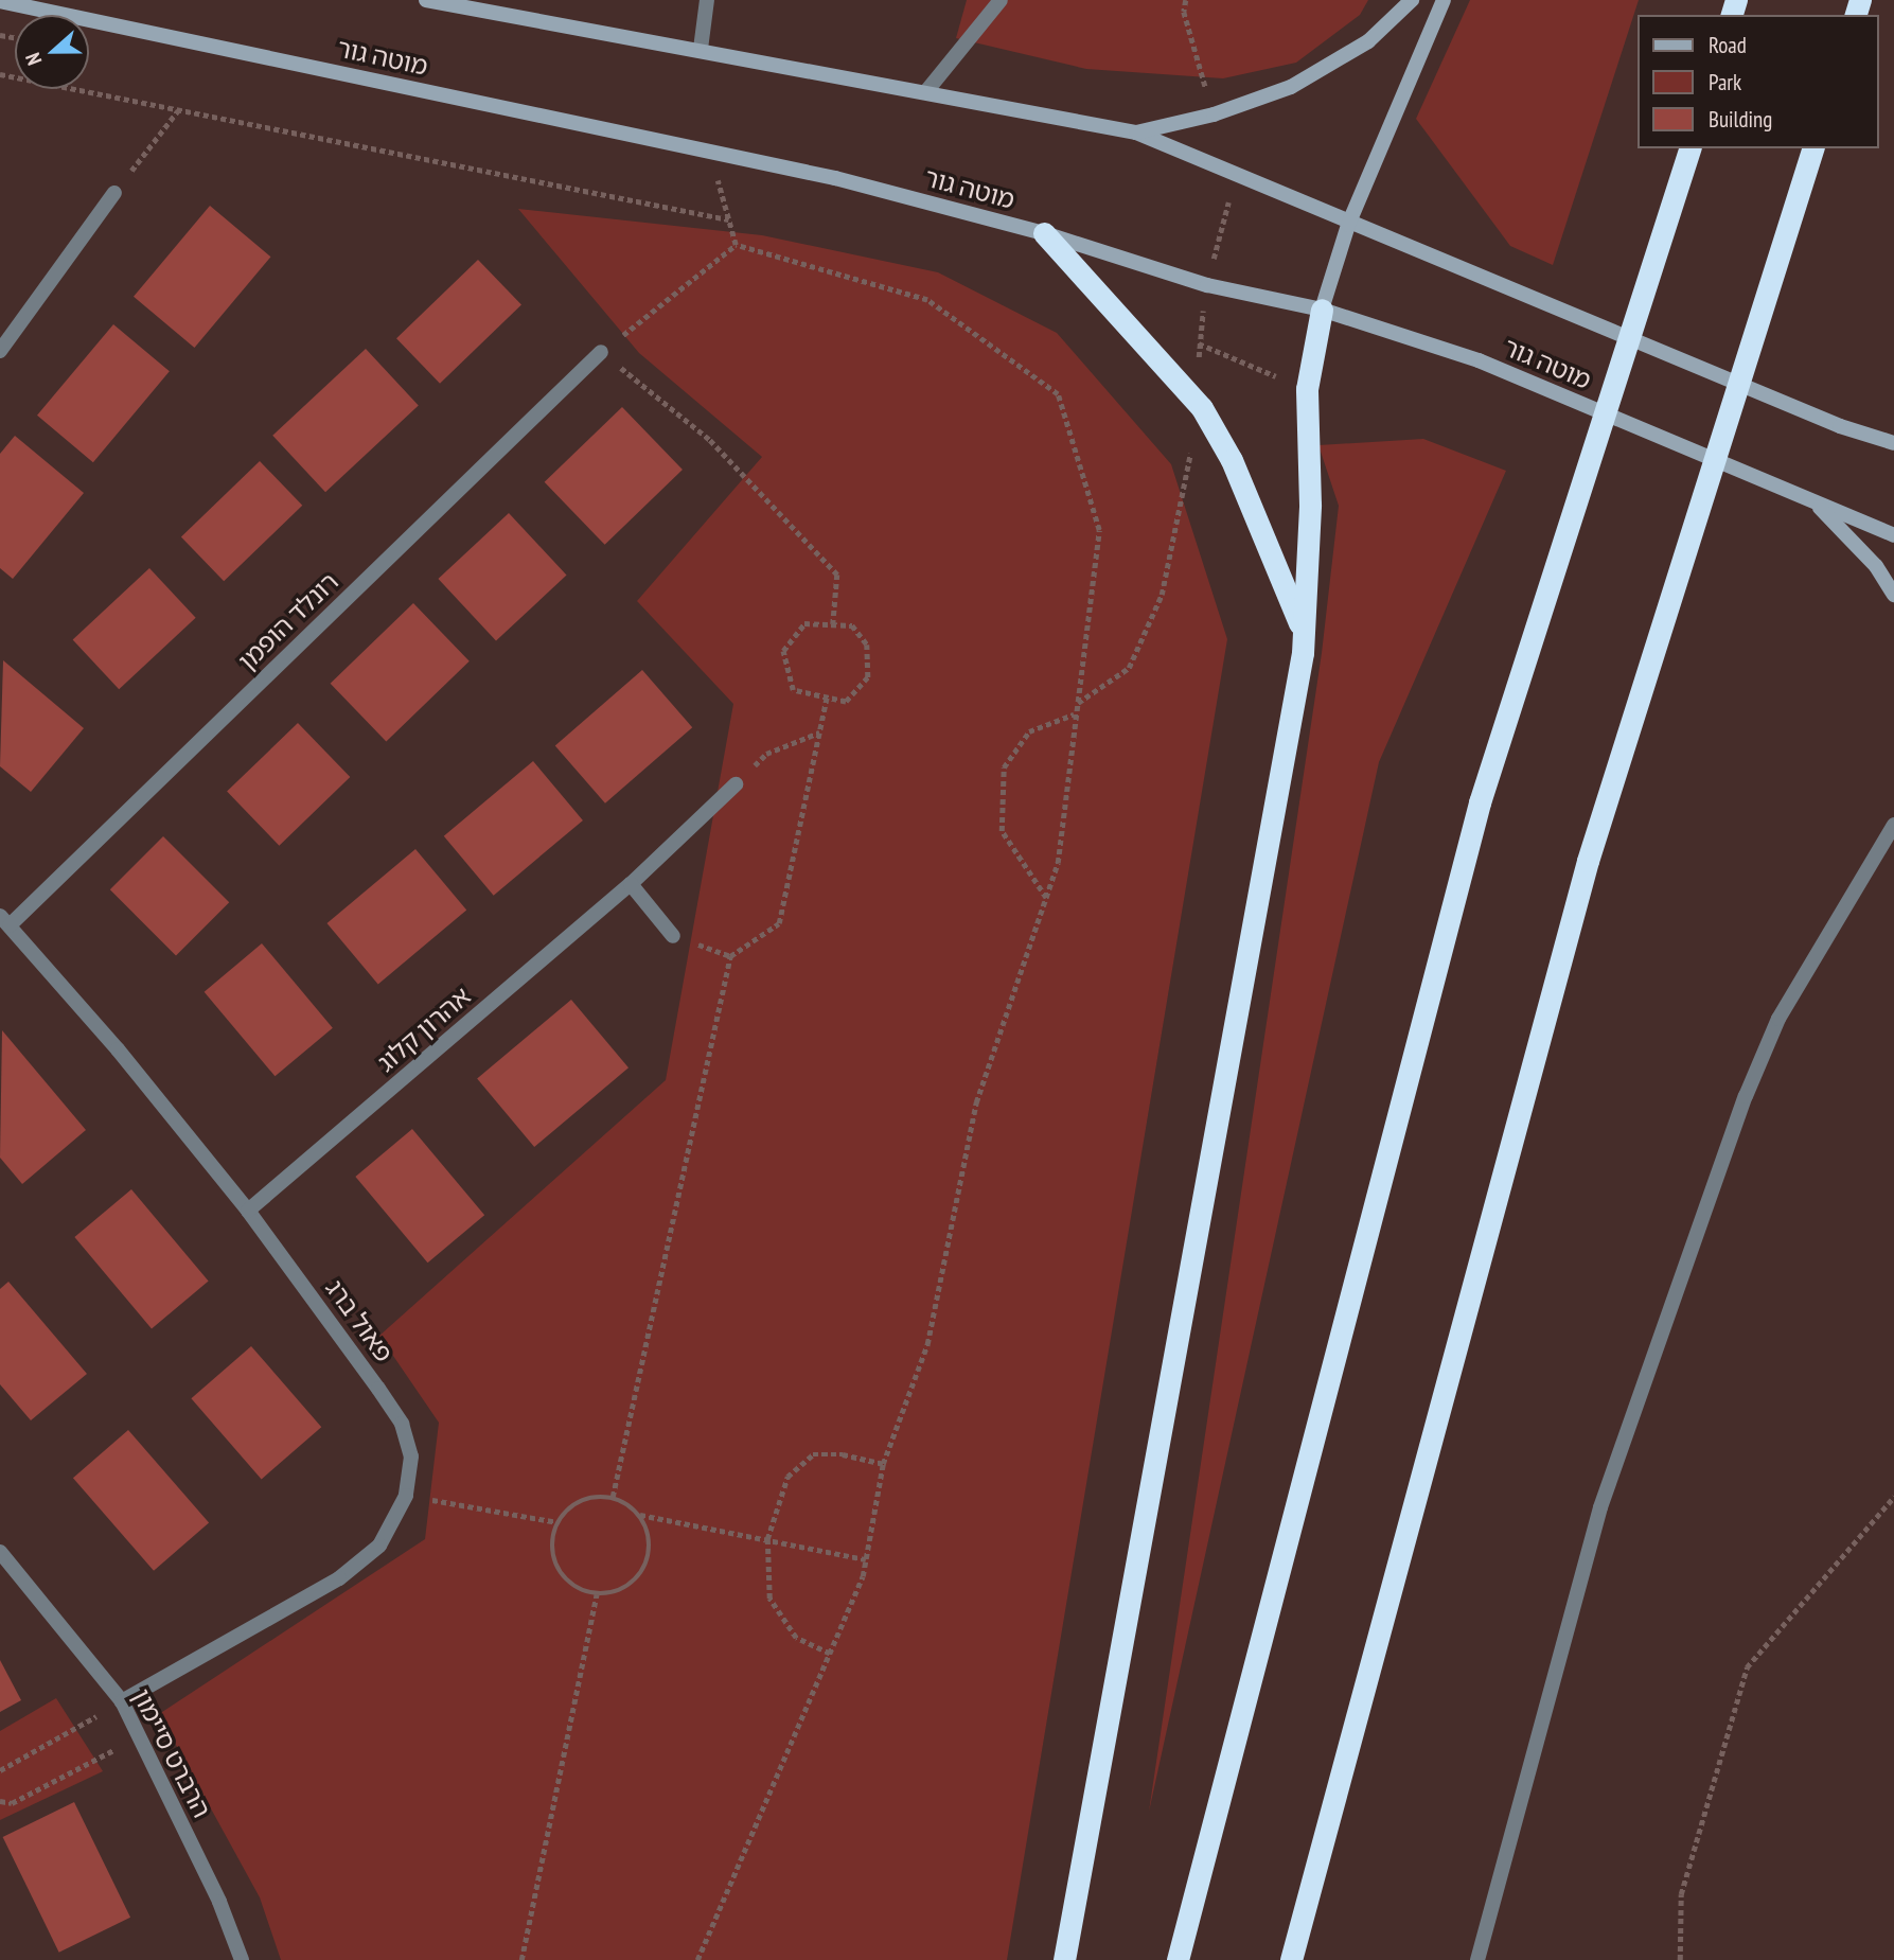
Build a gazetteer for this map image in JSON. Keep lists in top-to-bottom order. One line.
{"streets":{"main road":["מוטה גור"],"street":["רונלד הופמן","אהרון קלוג","פאול ברג","הרברט סיימון"]},"crossings":[["רונלד הופמן","פאול ברג"],["אהרון קלוג","פאול ברג"],["פאול ברג","הרברט סיימון"]],"legend":["Road","Park","Building"],"north":"left"}
